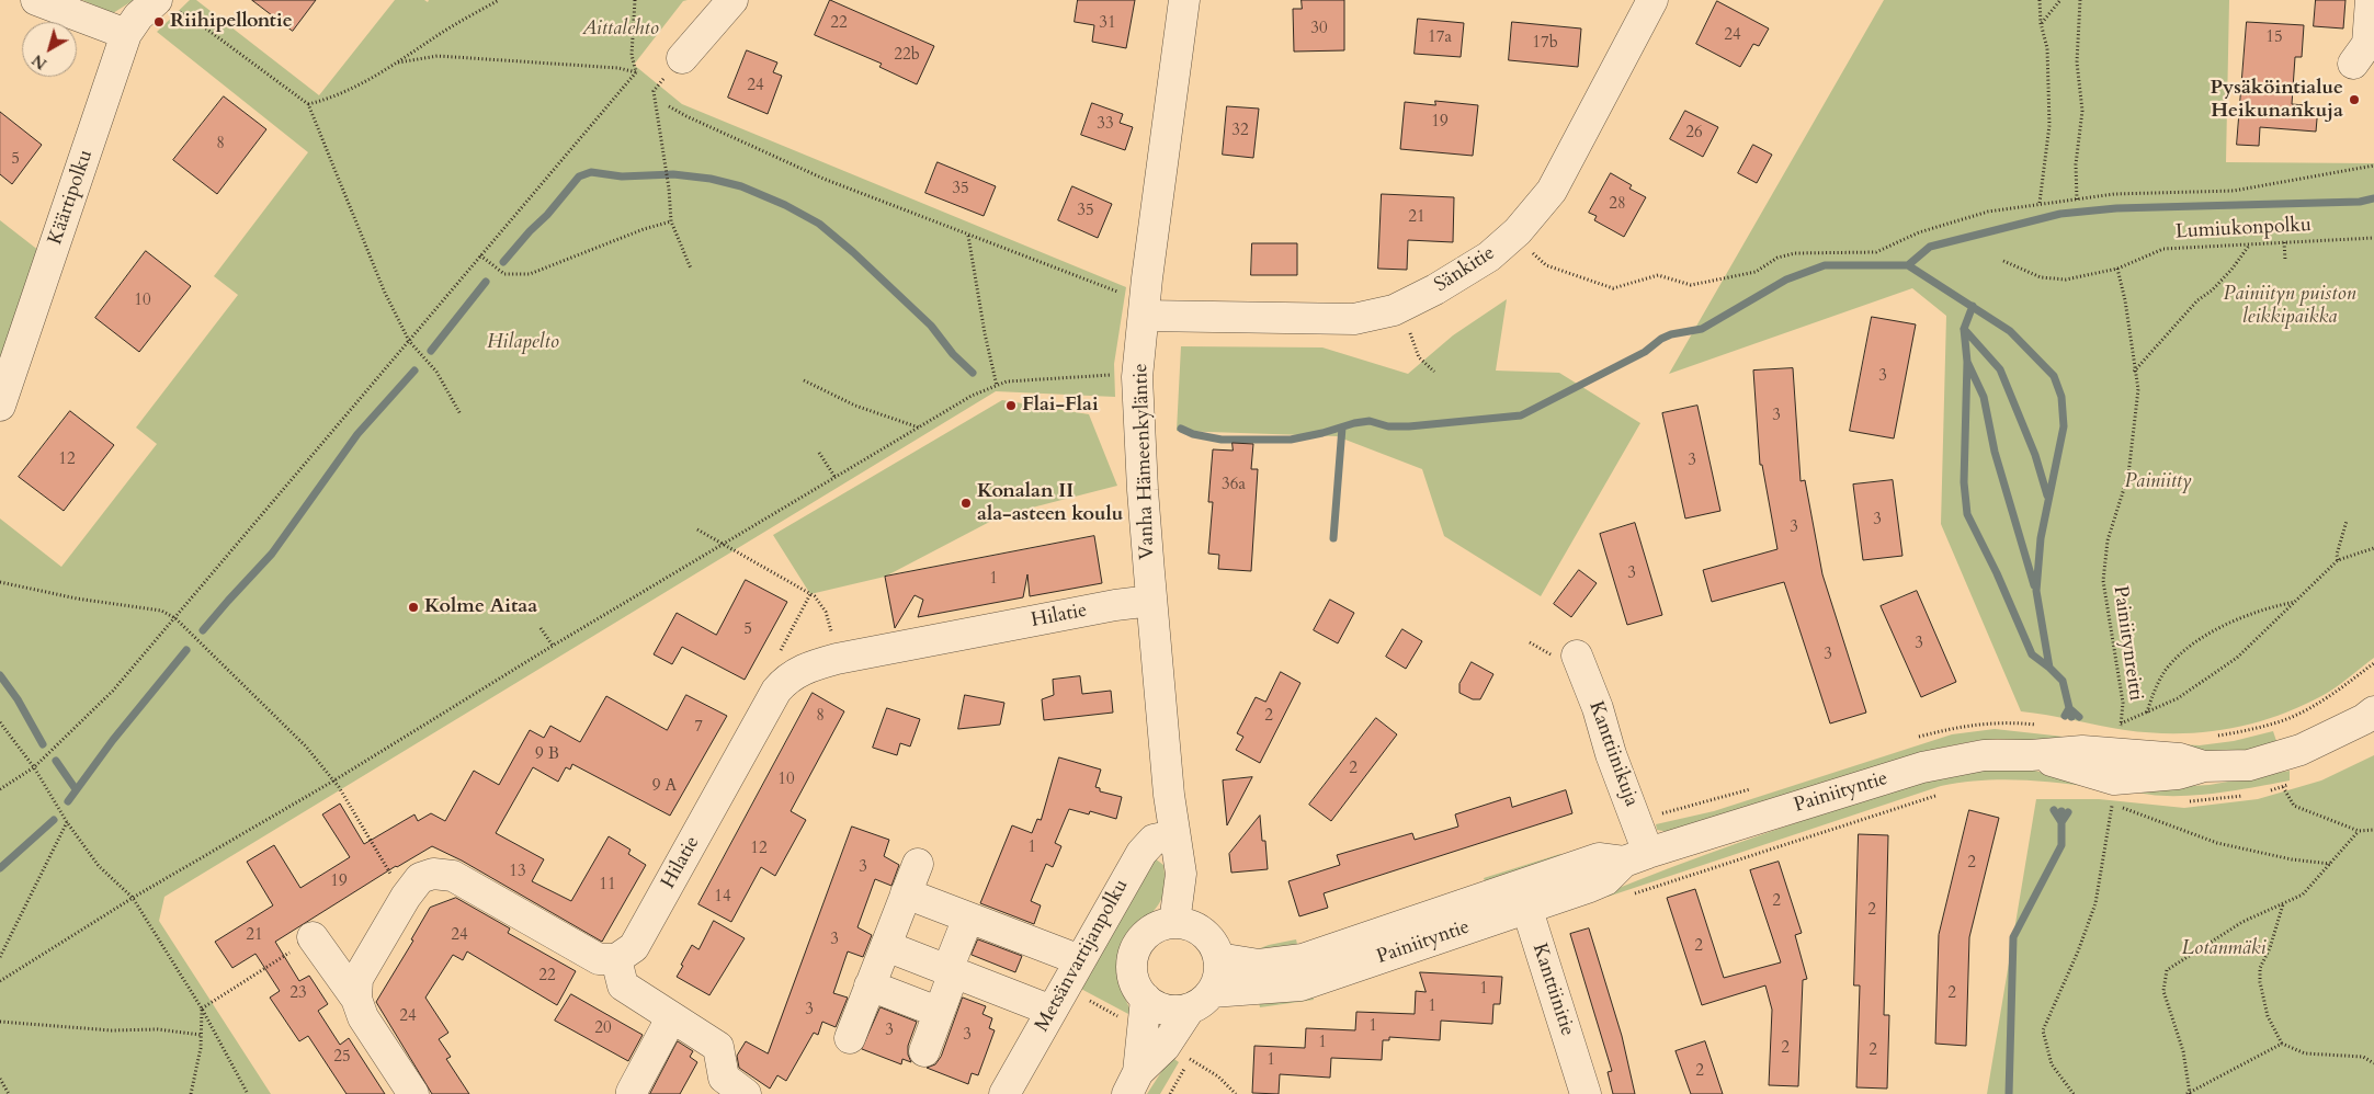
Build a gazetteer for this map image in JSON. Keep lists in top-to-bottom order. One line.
{"streets":{"street":["Käärtipolku","Sänkitie","Vanha Hämeenkyläntie","Hilatie","Kanttiinikuja","Painiityntie","Metsänvartijanpolku","Kanttiinitie"],"path":["Lumiukonpolku","Painiitynreitti"]},"crossings":[["Lumiukonpolku","Painiitynreitti"],["Sänkitie","Vanha Hämeenkyläntie"],["Vanha Hämeenkyläntie","Hilatie"],["Vanha Hämeenkyläntie","Painiityntie"],["Vanha Hämeenkyläntie","Metsänvartijanpolku"],["Kanttiinikuja","Painiityntie"],["Painiityntie","Kanttiinitie"]],"parks":["Aittalehto","Painiityn puiston leikkipaikka","Hilapelto","Painiitty","Lotanmäki"],"places":["Riihipellontie","Pysäköintialue Heikunankuja","Flai-Flai","Konalan II ala-asteen koulu","Kolme Aitaa"],"house_numbers":["22","31","30","24","17a","15","17b","22b","24","19","33","32","26","8","5","35","28","35","21","10","3","3","12","3","36a","3","3","3","1","5","3","3","8","2","7","9 B","2","10","9 A","1","12","2","3","13","19","11","14","2","2","21","24","3","2","22","1","23","2","1","3","24","1","20","3","3","1","2","2","25","1","2"],"north":"bottom left"}
